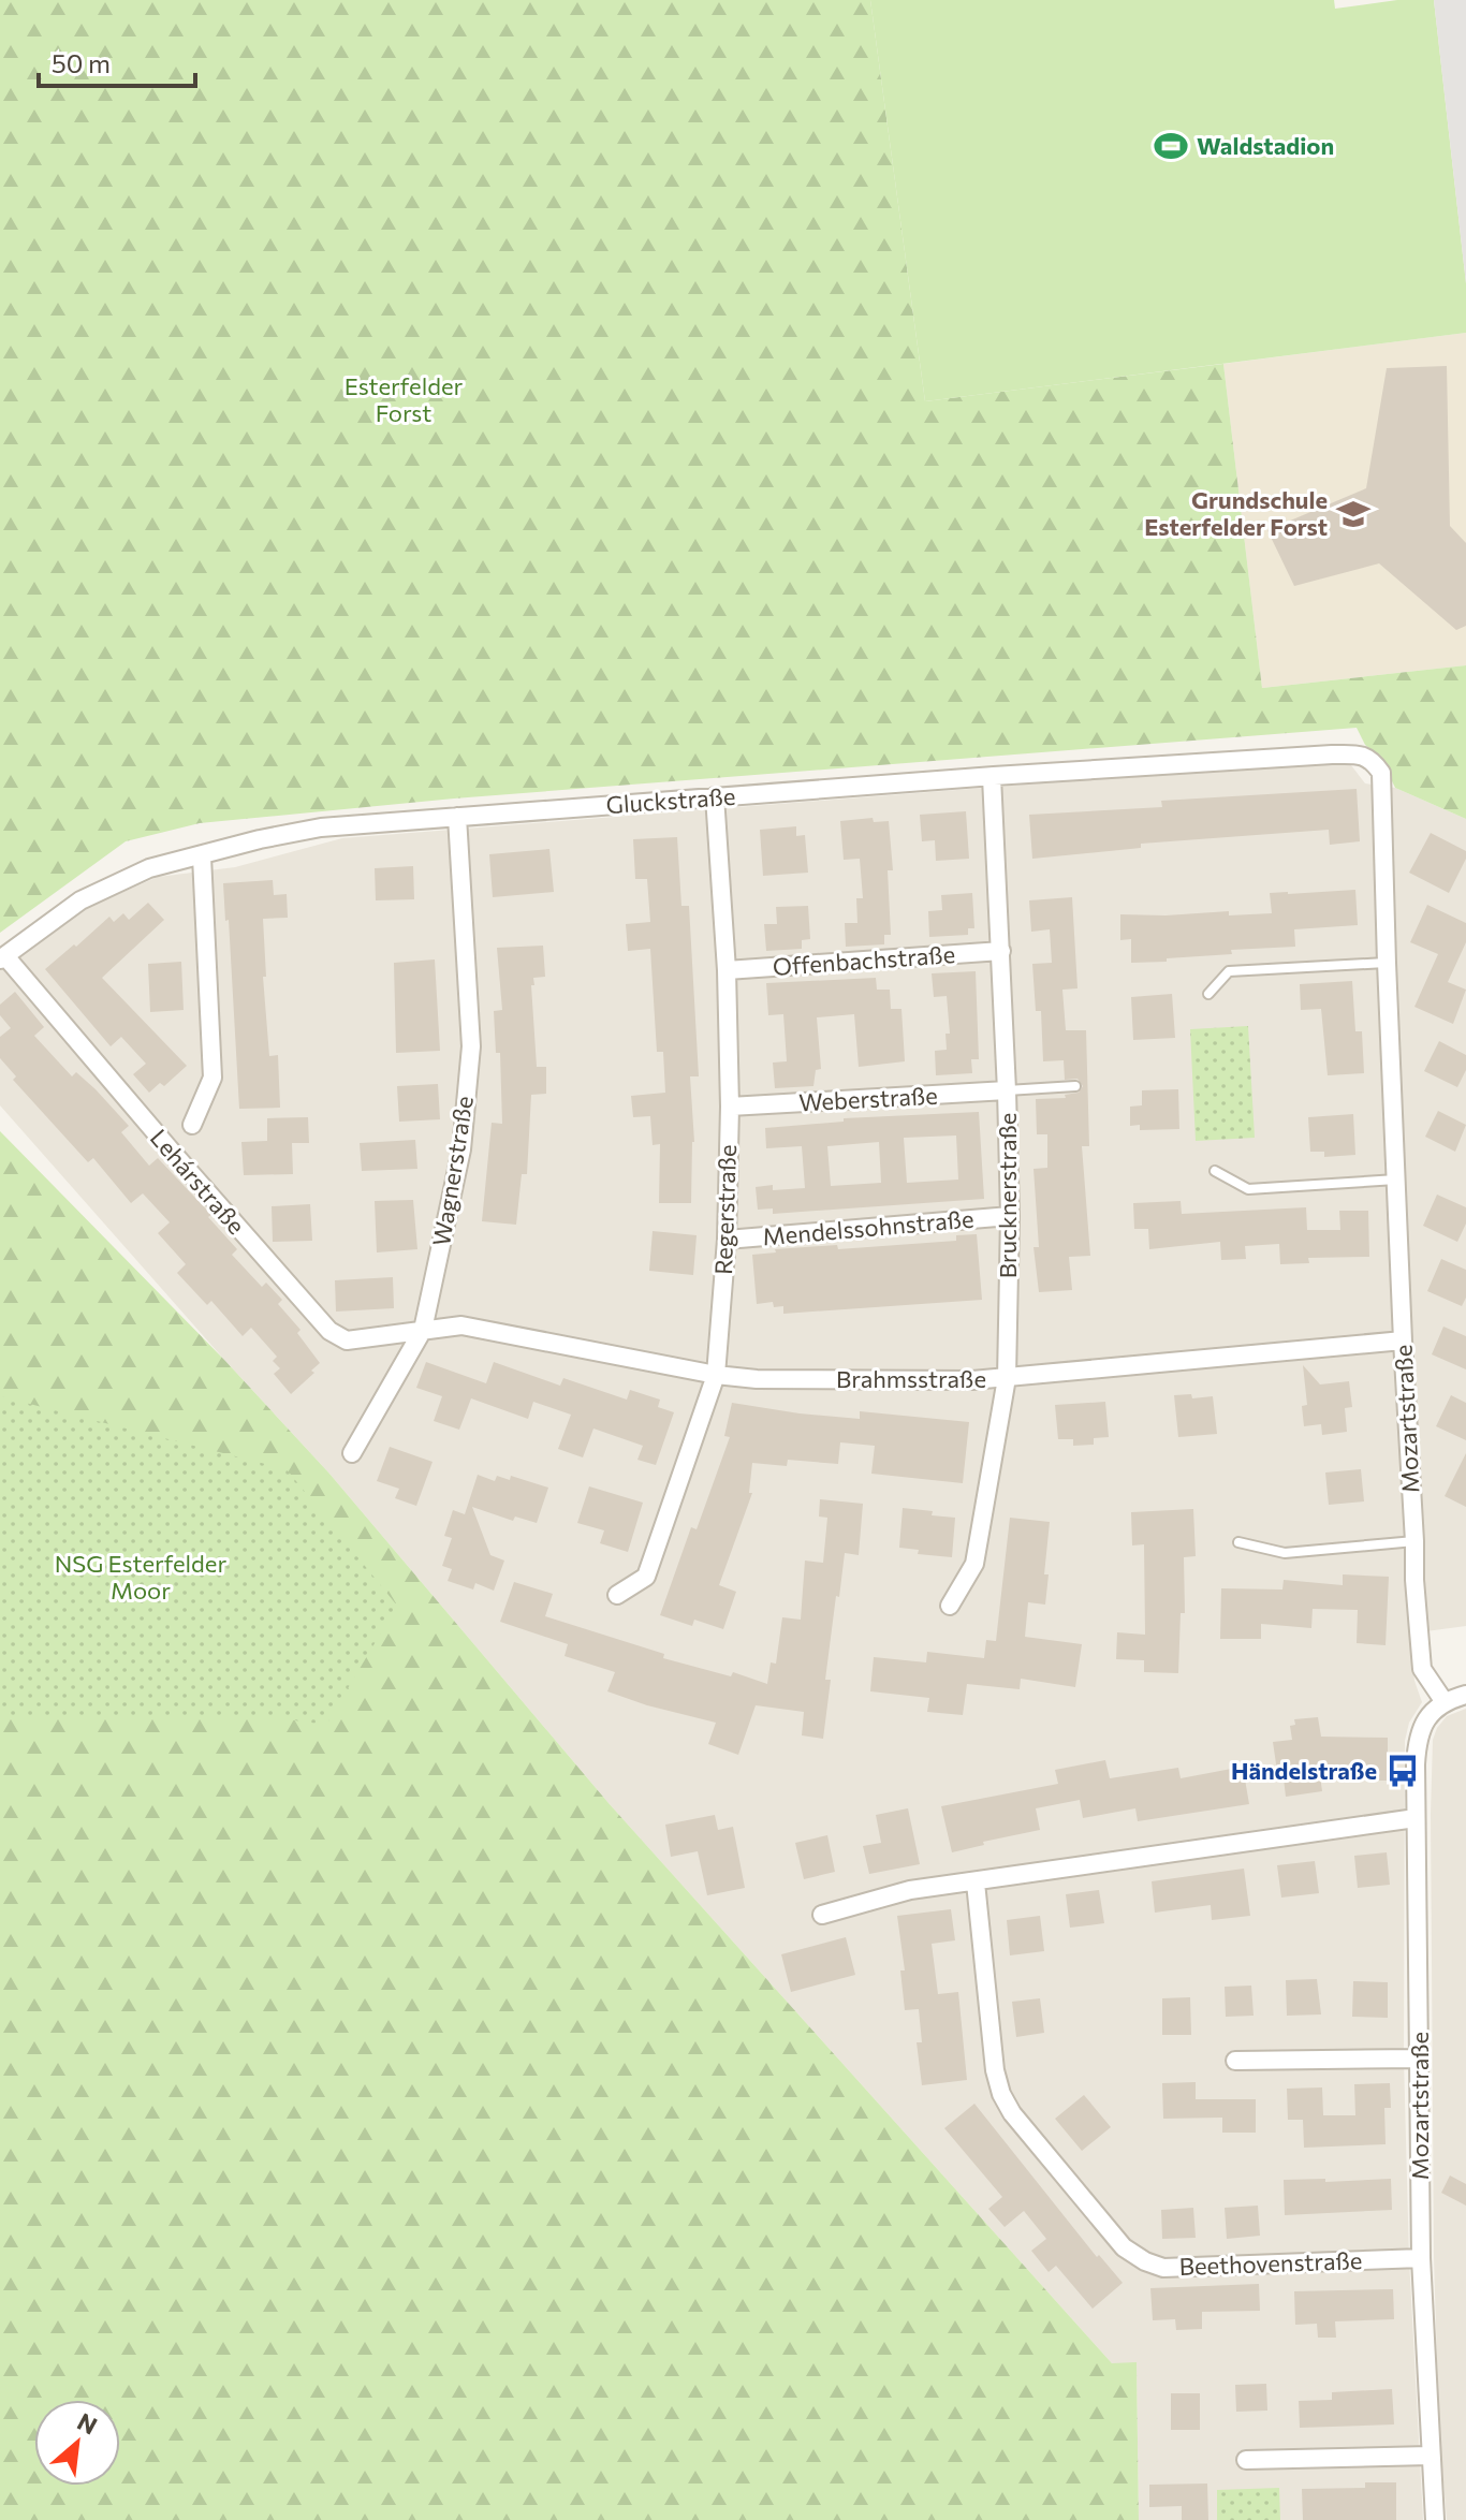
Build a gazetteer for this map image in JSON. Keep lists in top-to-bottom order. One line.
{"streets":{"street":["Gluckstraße","Offenbachstraße","Weberstraße","Wagnerstraße","Lehárstraße","Brucknerstraße","Regerstraße","Mendelssohnstraße","Brahmsstraße","Mozartstraße","Beethovenstraße"]},"crossings":[["Gluckstraße","Wagnerstraße"],["Gluckstraße","Lehárstraße"],["Gluckstraße","Brucknerstraße"],["Gluckstraße","Regerstraße"],["Gluckstraße","Mozartstraße"],["Offenbachstraße","Brucknerstraße"],["Offenbachstraße","Regerstraße"],["Weberstraße","Brucknerstraße"],["Weberstraße","Regerstraße"],["Wagnerstraße","Lehárstraße"],["Wagnerstraße","Brahmsstraße"],["Lehárstraße","Brahmsstraße"],["Brucknerstraße","Mendelssohnstraße"],["Brucknerstraße","Brahmsstraße"],["Regerstraße","Mendelssohnstraße"],["Regerstraße","Brahmsstraße"],["Brahmsstraße","Mozartstraße"],["Mozartstraße","Beethovenstraße"]],"parks":["Esterfelder Forst","NSG Esterfelder Moor"],"places":{"sports":["Waldstadion"],"school or university":["Grundschule Esterfelder Forst"],"bus stop":["Händelstraße"]},"scale_bar":"50 m","north":"top right"}
